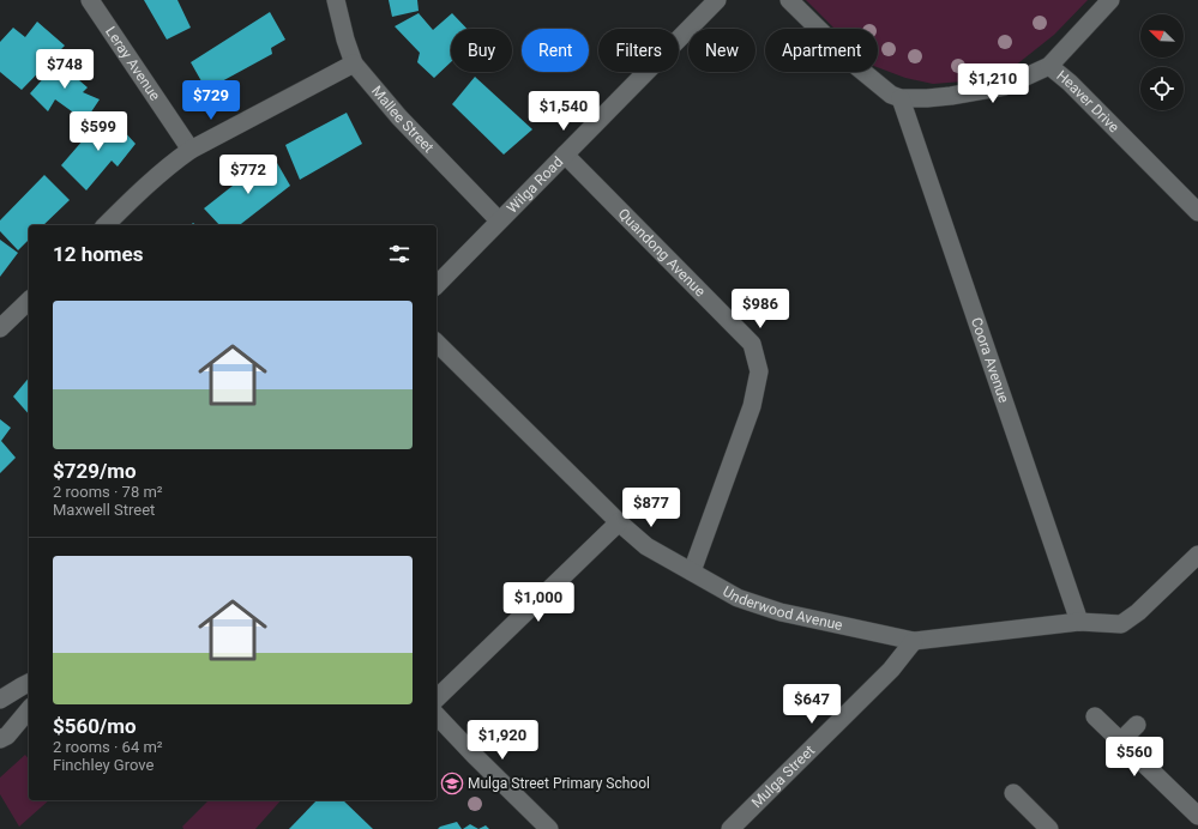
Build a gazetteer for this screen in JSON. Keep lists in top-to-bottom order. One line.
{"streets":{"street":["Leray Avenue","Heaver Drive","Mallee Street","Wilga Road","Quandong Avenue","Coora Avenue","Underwood Avenue","Mulga Street"]},"crossings":[["Heaver Drive","Coora Avenue"],["Mallee Street","Wilga Road"],["Wilga Road","Quandong Avenue"],["Quandong Avenue","Underwood Avenue"],["Coora Avenue","Underwood Avenue"],["Underwood Avenue","Mulga Street"]],"places":{"school or university":["Mulga Street Primary School"]},"north":"top left","page":{"chip":["Buy","Rent","Filters","New","Apartment"],"price":["$748","$1,210","$729","$1,540","$599","$772","$986","$877","$1,000","$647","$1,920","$560"],"heading":"12 homes","list":[{"name":"$729/mo","note":"2 rooms · 78 m² · Maxwell Street"},{"name":"$560/mo","note":"2 rooms · 64 m² · Finchley Grove"}]}}
